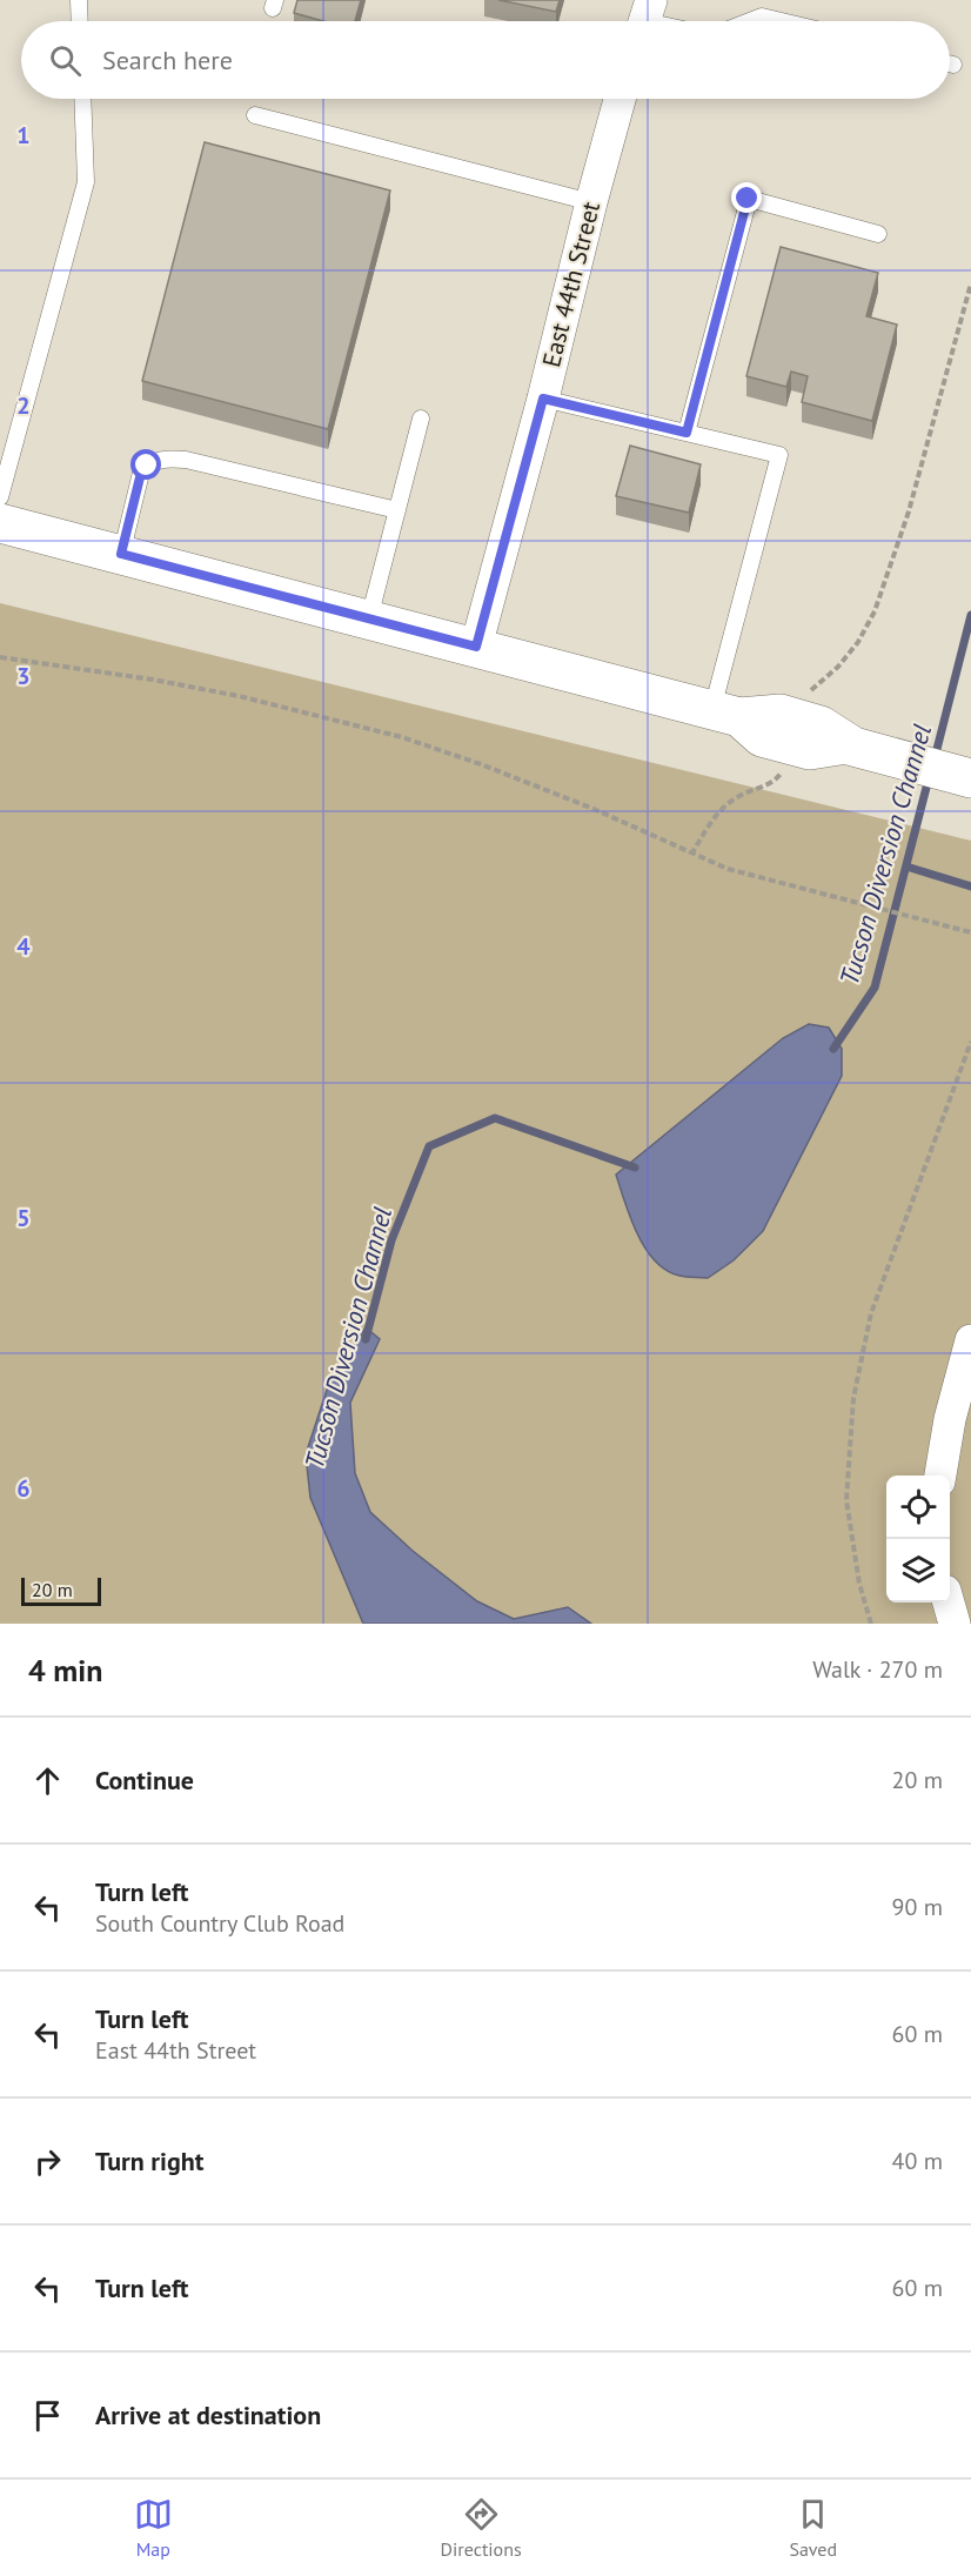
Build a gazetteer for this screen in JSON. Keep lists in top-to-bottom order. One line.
{"streets":{"street":["East 44th Street"]},"water":["Tucson Diversion Channel"],"scale_bar":"20 m","page":{"search":"Search here","scale":"20 m","heading":["4 min","Walk · 270 m"],"list":[["Continue","20 m"],["Turn left","South Country Club Road","90 m"],["Turn left","East 44th Street","60 m"],["Turn right","40 m"],["Turn left","60 m"],"Arrive at destination"],"nav":["Map","Directions","Saved"]},"grid":{"rows":["1","2","3","4","5","6"]}}
